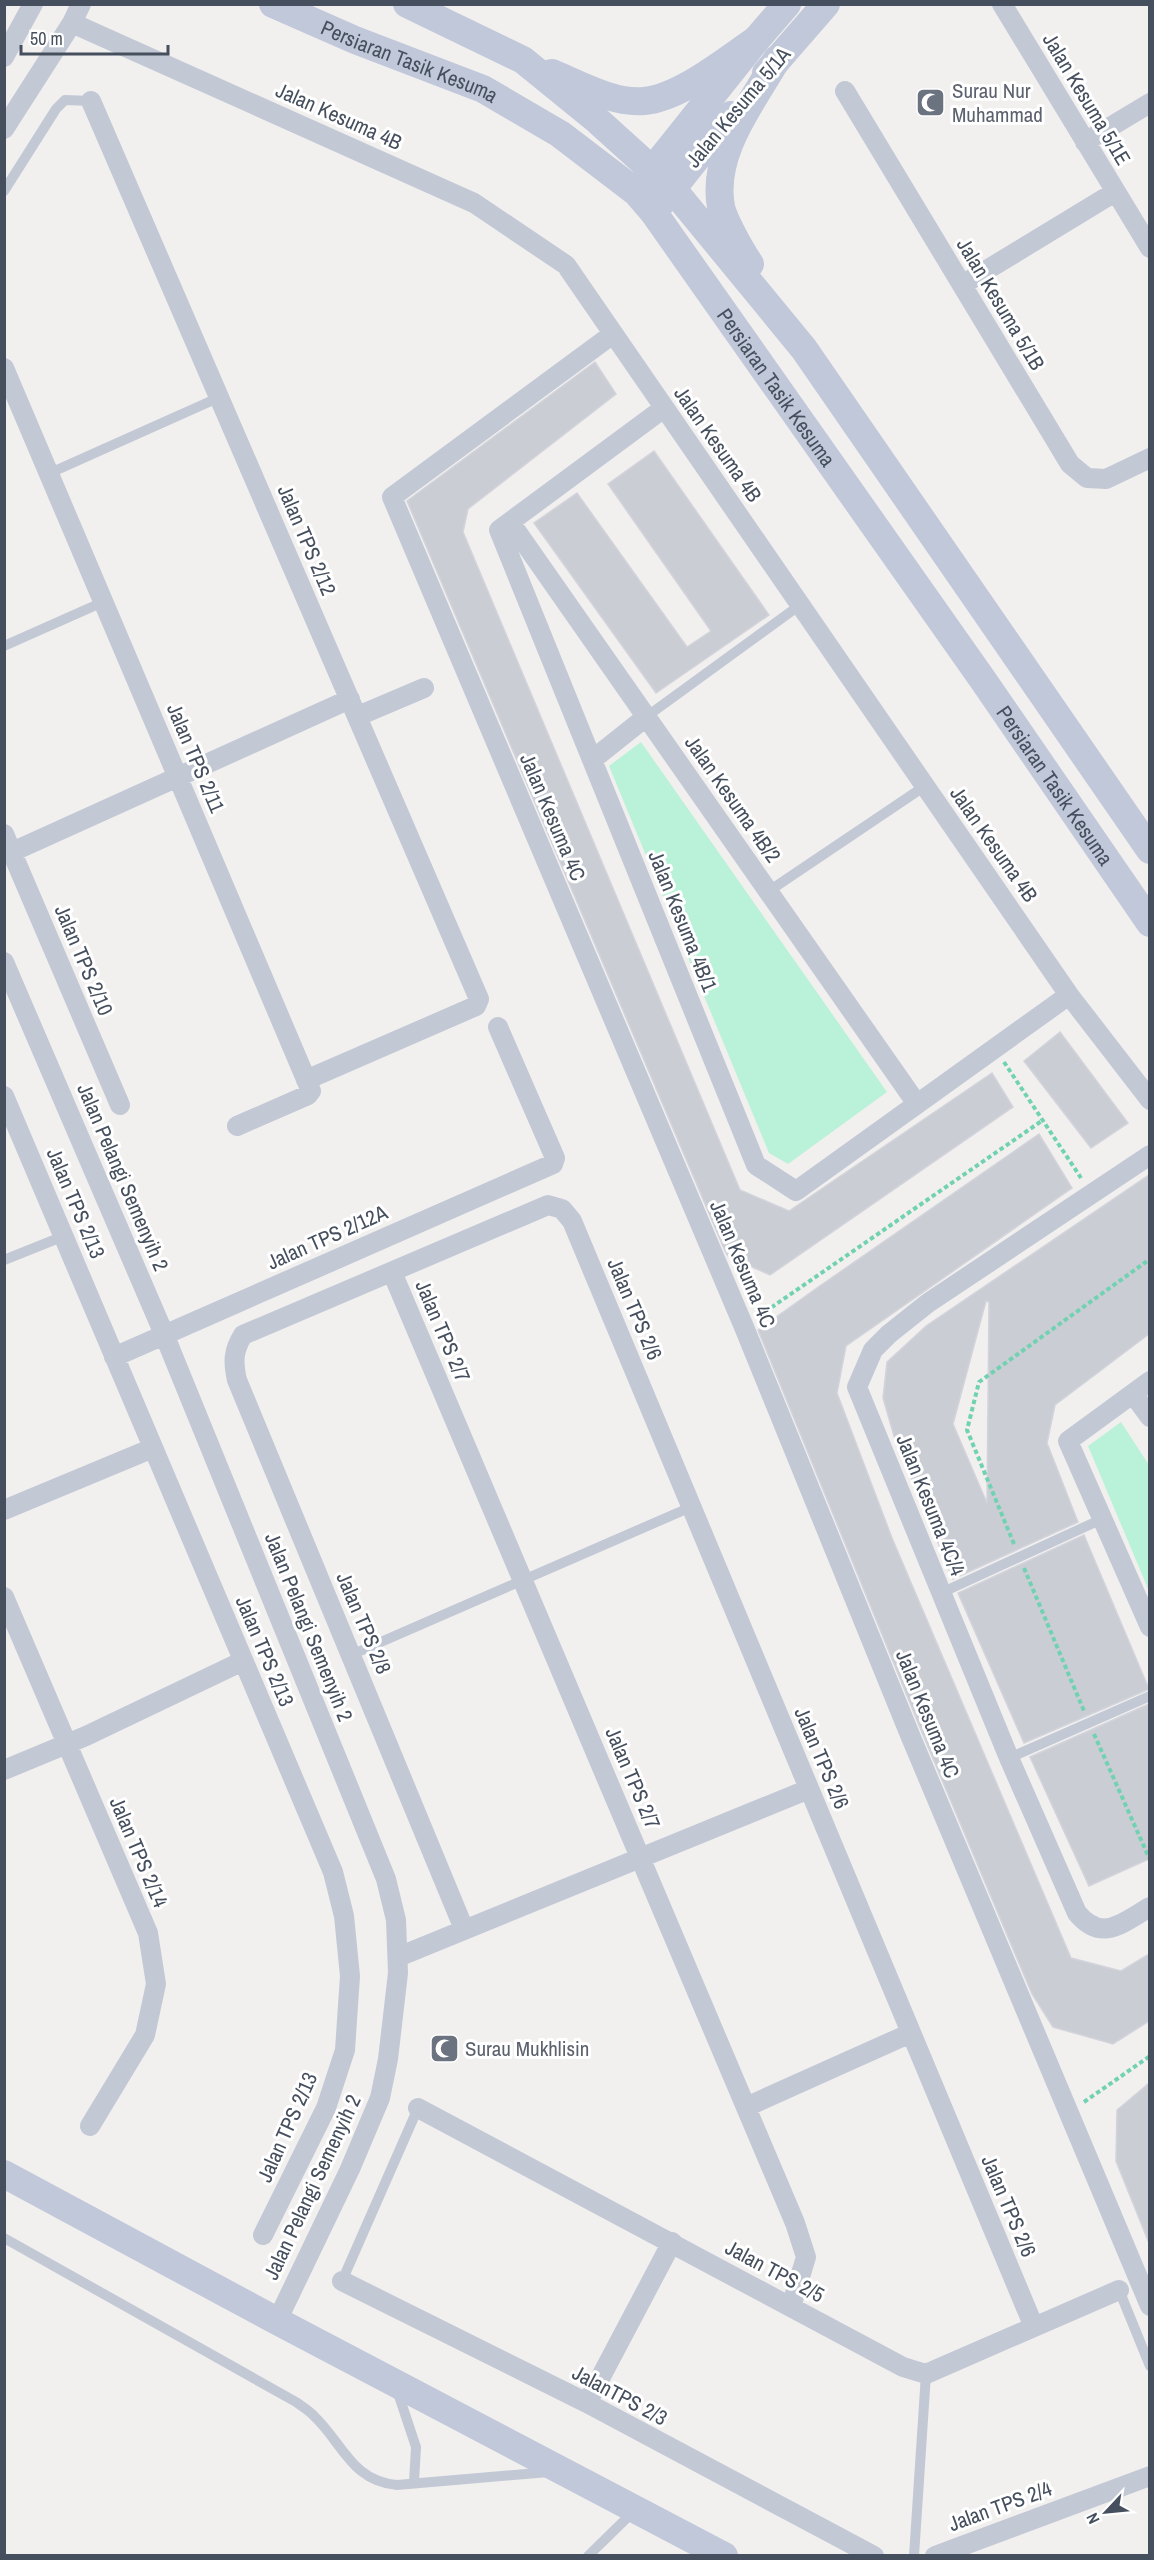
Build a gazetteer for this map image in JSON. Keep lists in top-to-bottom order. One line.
{"streets":{"street":["Persiaran Tasik Kesuma","Jalan Kesuma 5/1E","Jalan Kesuma 5/1A","Jalan Kesuma 4B","Jalan Kesuma 5/1B","Jalan TPS 2/12","Jalan TPS 2/11","Jalan Kesuma 4B/2","Jalan Kesuma 4C","Jalan Kesuma 4B/1","Jalan TPS 2/10","Jalan Pelangi Semenyih 2","Jalan TPS 2/13","Jalan TPS 2/12A","Jalan TPS 2/6","Jalan TPS 2/7","Jalan Kesuma 4C/4","Jalan TPS 2/8","Jalan TPS 2/14","Jalan TPS 2/5","JalanTPS 2/3","Jalan TPS 2/4"]},"crossings":[["Persiaran Tasik Kesuma","Jalan Kesuma 5/1A"],["Jalan Kesuma 4B","Jalan Kesuma 4C"],["Jalan Kesuma 4B","Jalan Kesuma 4B/1"],["Jalan TPS 2/12","Jalan TPS 2/11"],["Jalan Kesuma 4B/2","Jalan Kesuma 4B/1"],["Jalan Pelangi Semenyih 2","Jalan TPS 2/12A"],["Jalan TPS 2/13","Jalan TPS 2/12A"],["Jalan TPS 2/6","Jalan TPS 2/7"],["Jalan TPS 2/6","Jalan TPS 2/8"],["Jalan TPS 2/7","Jalan TPS 2/8"],["Jalan TPS 2/7","Jalan TPS 2/5"]],"places":{"mosque":["Surau Nur Muhammad","Surau Mukhlisin"]},"scale_bar":"50 m","north":"bottom left"}
